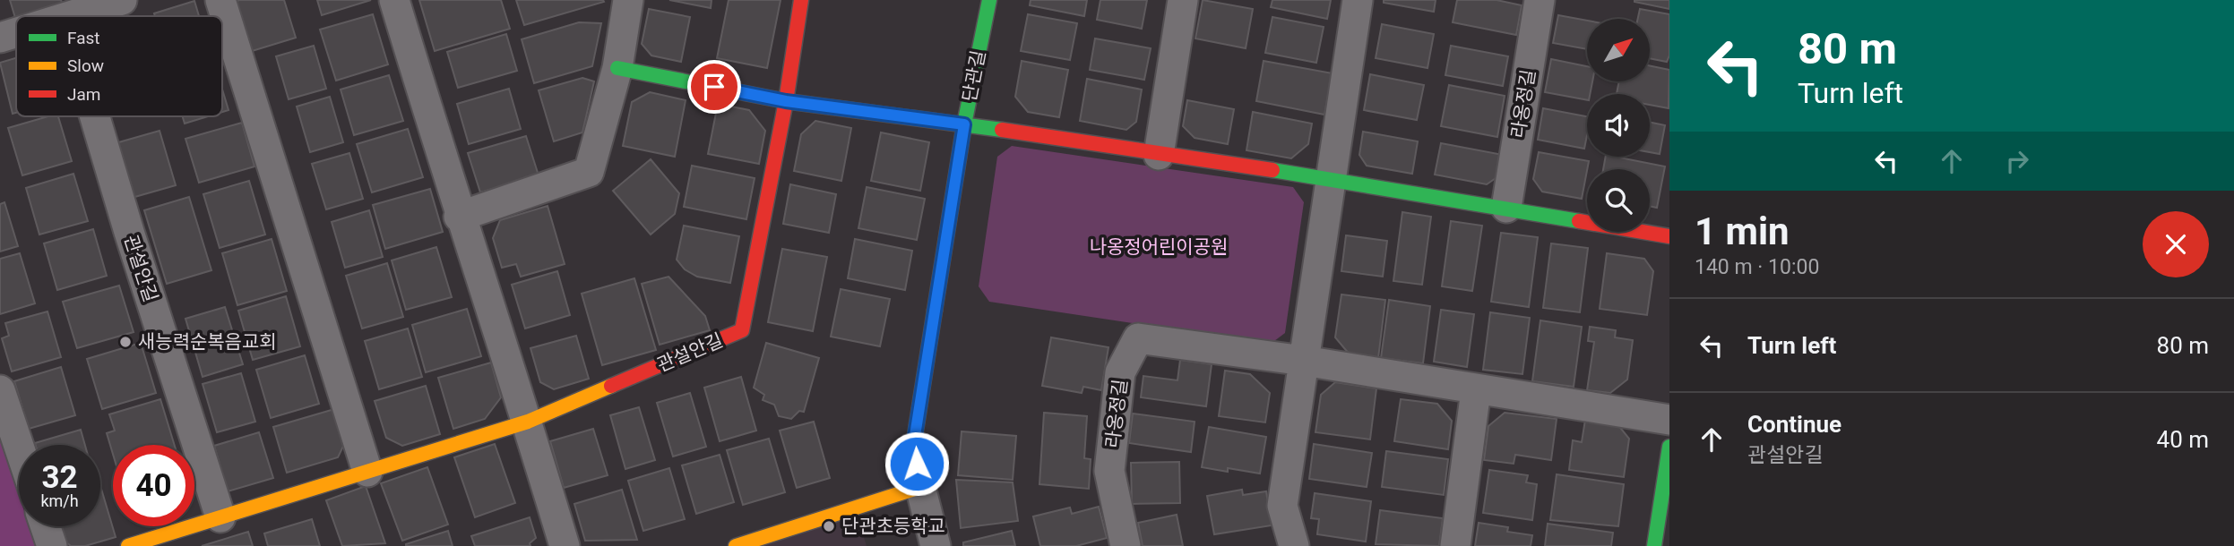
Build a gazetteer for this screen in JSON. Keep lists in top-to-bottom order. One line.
{"streets":{"street":["단관길","라옹정길","관설안길"]},"parks":["나옹정어린이공원"],"places":["새능력순복음교회","단관초등학교"],"legend":["Fast","Slow","Jam"],"north":"top right","page":{"turn":["80 m","Turn left"],"heading":["1 min","140 m · 10:00"],"list":[{"name":"Turn left","value":"80 m"},{"name":"Continue","note":"관설안길","value":"40 m"}],"speed":"32 km/h","limit":"40"}}
